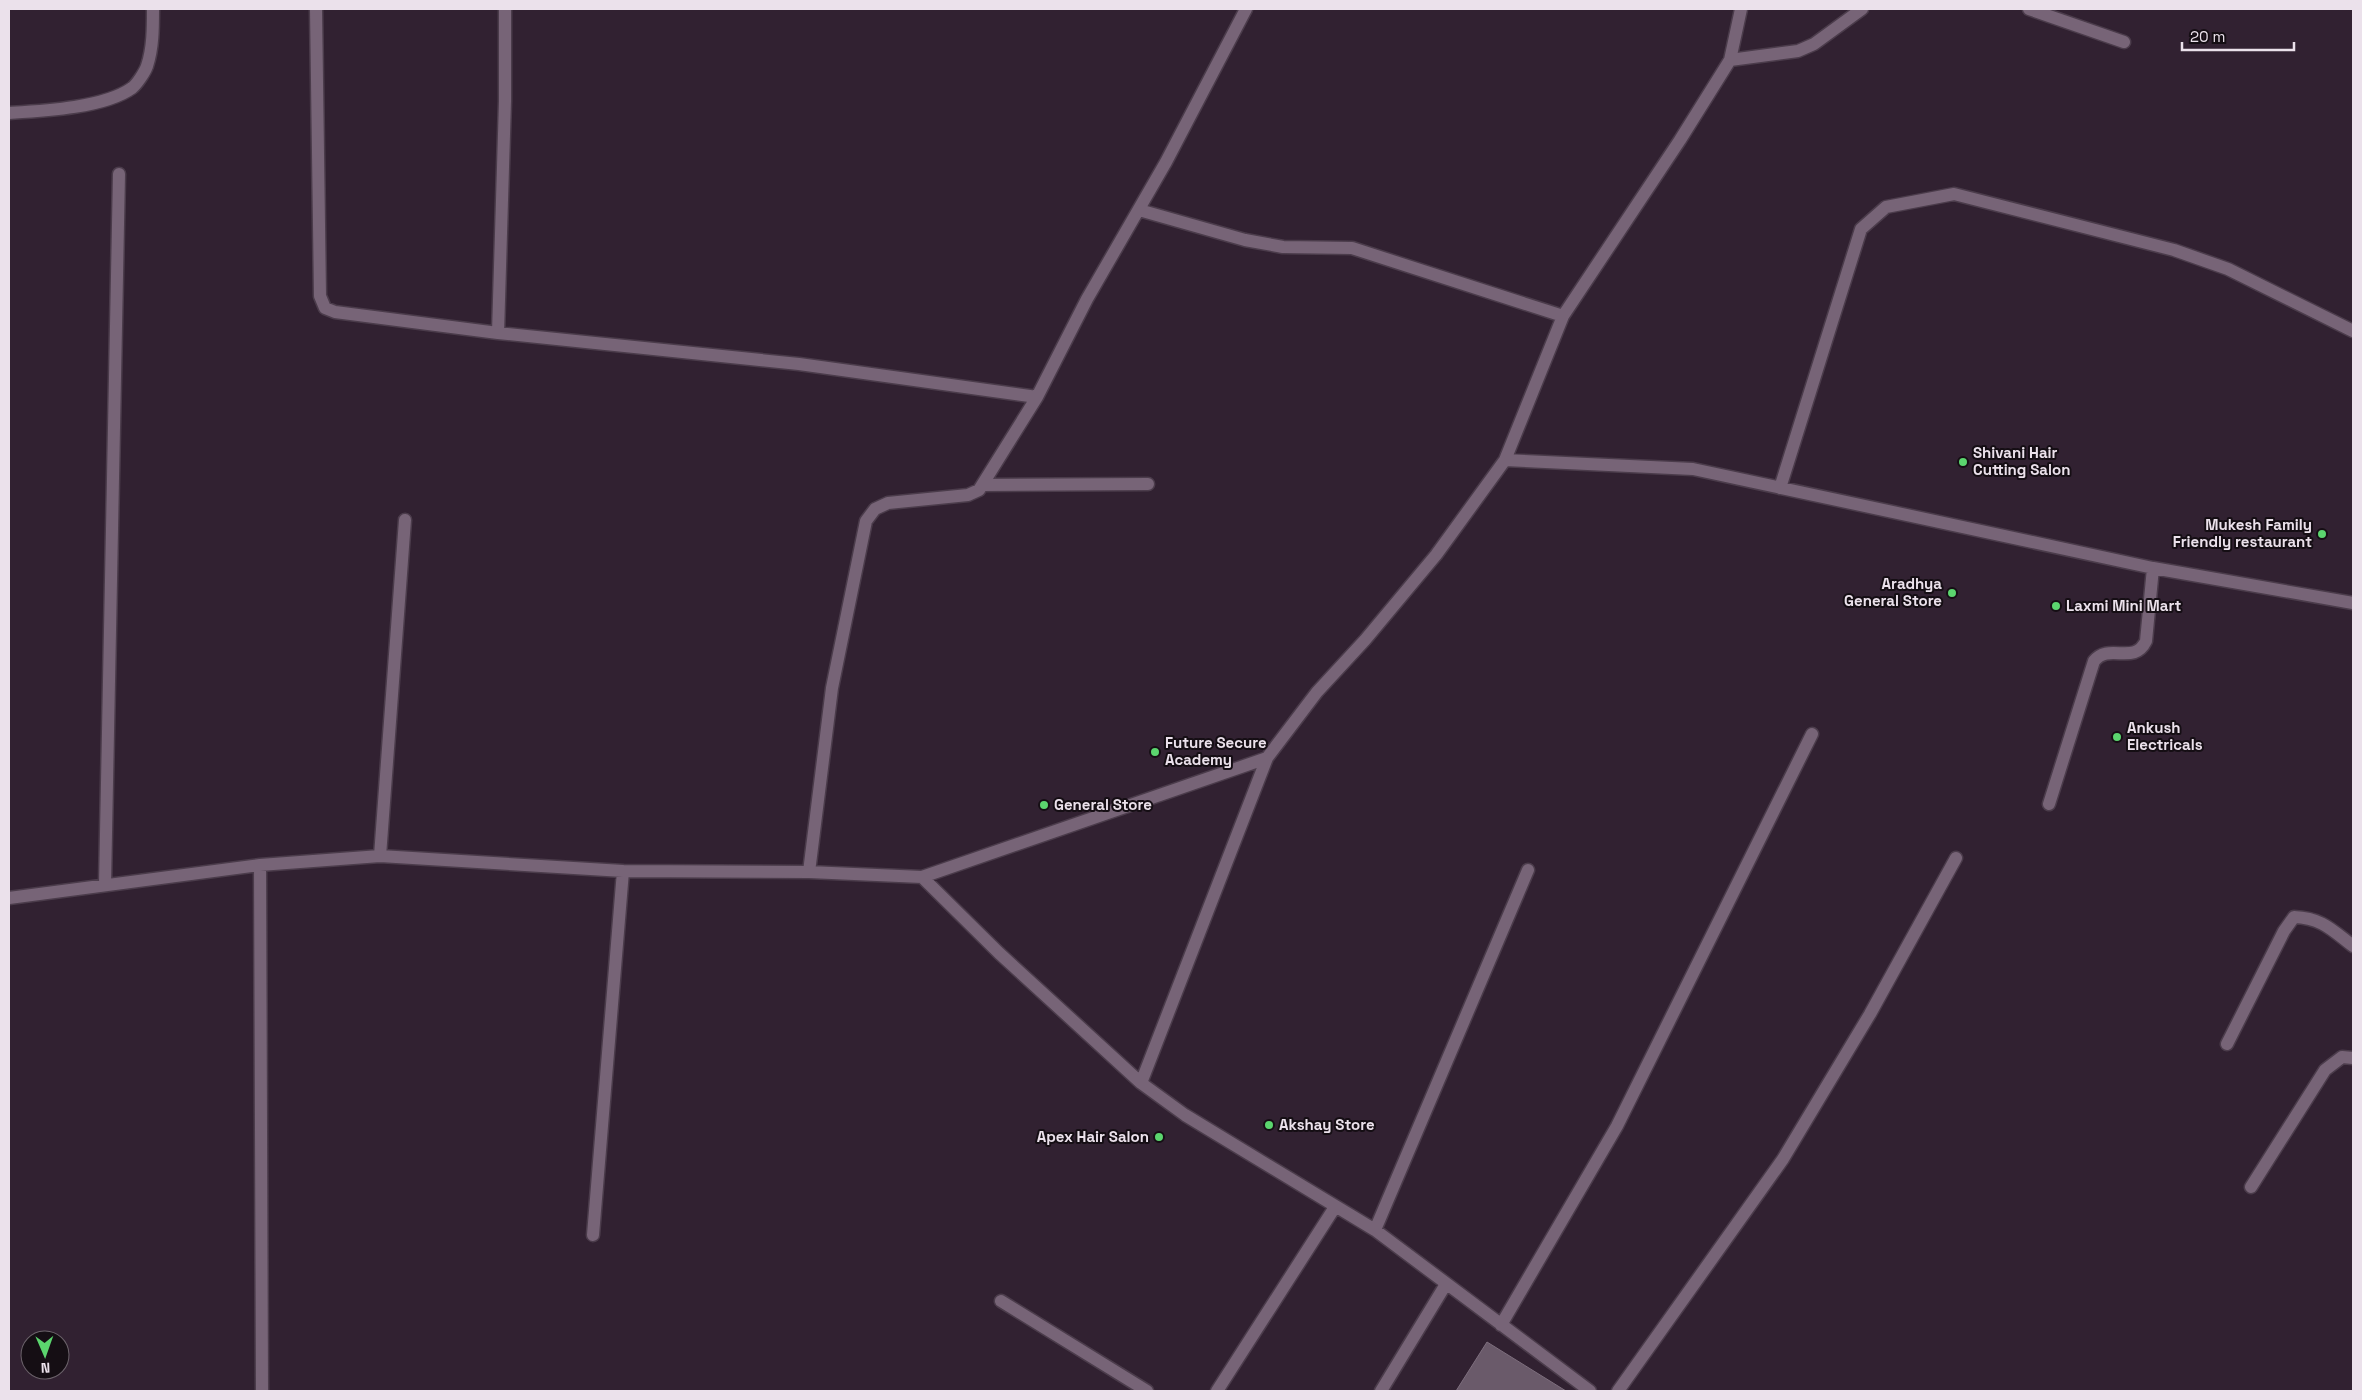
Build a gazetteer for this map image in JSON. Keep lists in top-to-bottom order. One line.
{"places":["Shivani Hair Cutting Salon","Mukesh Family Friendly restaurant","Aradhya General Store","Laxmi Mini Mart","Ankush Electricals","Future Secure Academy","General Store","Akshay Store","Apex Hair Salon"],"scale_bar":"20 m","north":"bottom"}
